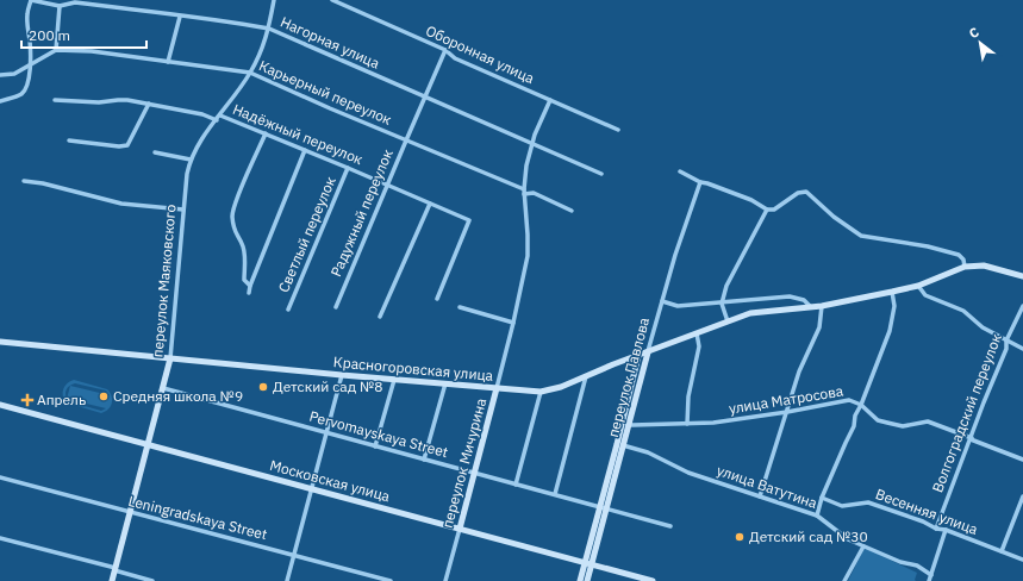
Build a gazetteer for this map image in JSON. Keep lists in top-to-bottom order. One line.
{"streets":{"street":["Нагорная улица","Оборонная улица","Карьерный переулок","Надёжный переулок","Радужный переулок","Светлый переулок","переулок Маяковского","Красногоровская улица","переулок Павлова","улица Матросова","Волгоградский переулок","Pervomayskaya Street","переулок Мичурина","Московская улица","улица Ватутина","Весенняя улица","Leningradskaya Street"]},"crossings":[["Нагорная улица","Радужный переулок"],["Нагорная улица","переулок Маяковского"],["Нагорная улица","переулок Мичурина"],["Оборонная улица","Радужный переулок"],["Оборонная улица","переулок Мичурина"],["Карьерный переулок","Радужный переулок"],["Карьерный переулок","переулок Маяковского"],["Карьерный переулок","переулок Мичурина"],["Надёжный переулок","Радужный переулок"],["Надёжный переулок","Светлый переулок"],["Надёжный переулок","переулок Маяковского"],["переулок Маяковского","Красногоровская улица"],["переулок Маяковского","Pervomayskaya Street"],["переулок Маяковского","Московская улица"],["переулок Маяковского","Leningradskaya Street"],["Красногоровская улица","переулок Павлова"],["Красногоровская улица","переулок Мичурина"],["переулок Павлова","улица Матросова"],["переулок Павлова","Pervomayskaya Street"],["переулок Павлова","Московская улица"],["переулок Павлова","улица Ватутина"],["улица Матросова","Волгоградский переулок"],["Волгоградский переулок","Весенняя улица"],["Pervomayskaya Street","переулок Мичурина"],["переулок Мичурина","Московская улица"]],"places":{"other":["Детский сад №8","Средняя школа №9","Детский сад №30"],"health":["Апрель"]},"scale_bar":"200 m","north":"top left"}
